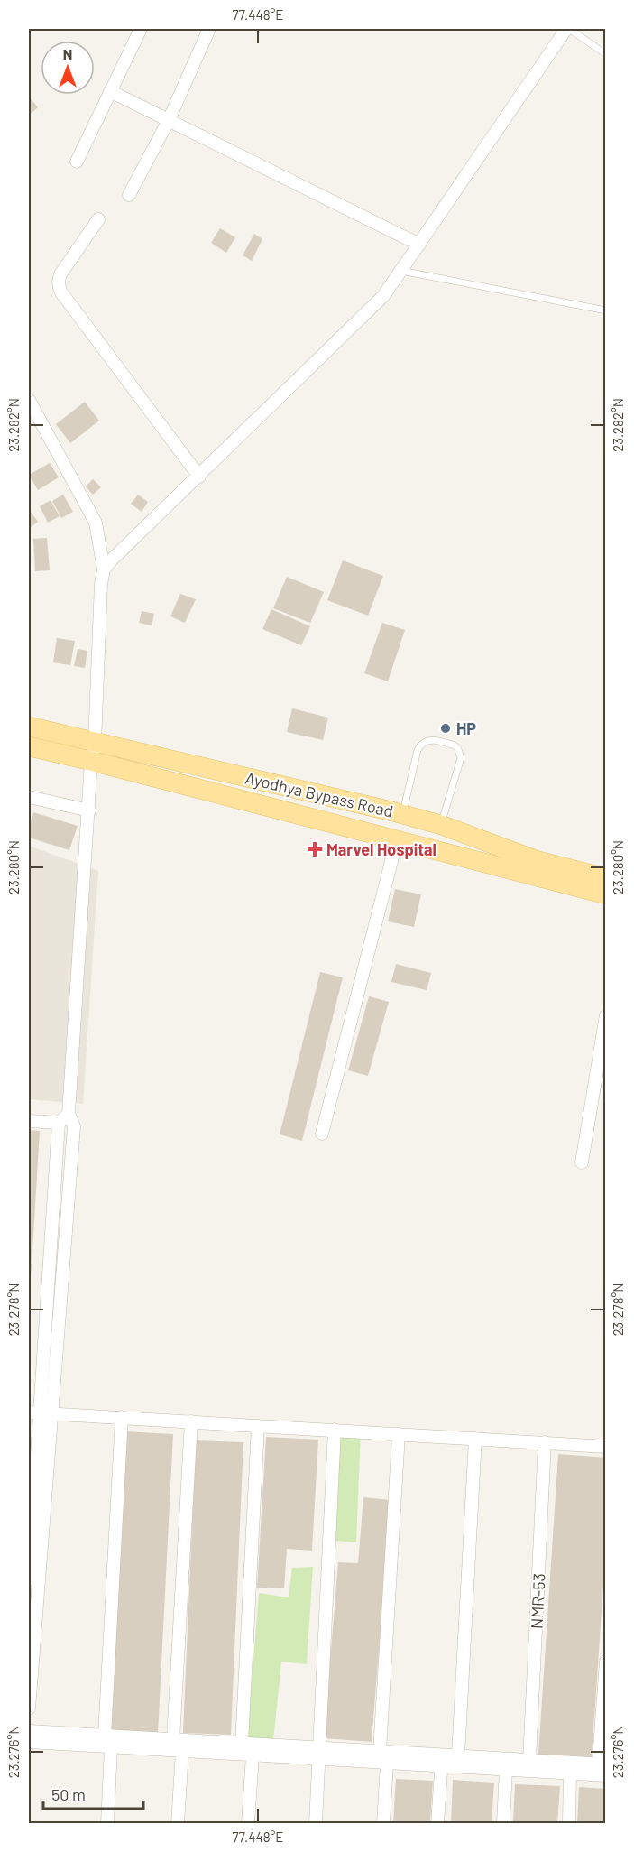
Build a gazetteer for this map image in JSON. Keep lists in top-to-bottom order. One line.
{"streets":{"main road":["Ayodhya Bypass Road"],"street":["NMR-53"]},"places":{"other":["HP"],"health":["Marvel Hospital"]},"scale_bar":"50 m","north":"top","coordinates":["77.448°E","23.282°N","23.280°N","23.278°N","23.276°N"]}
